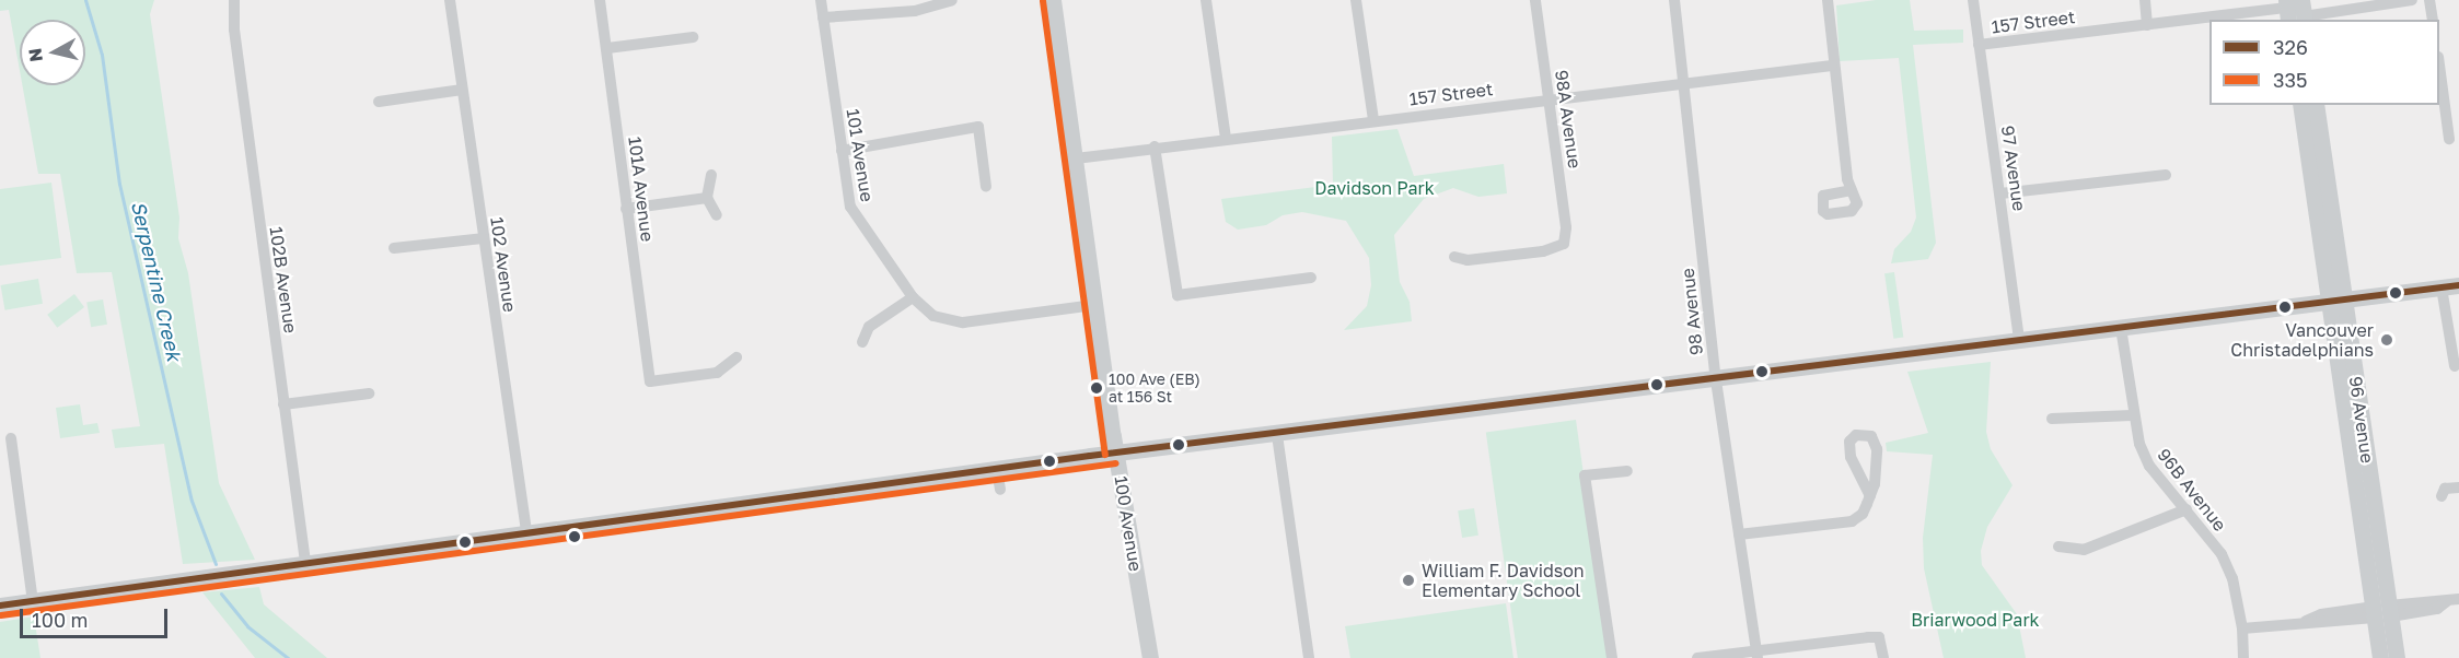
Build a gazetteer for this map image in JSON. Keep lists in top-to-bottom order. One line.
{"streets":{"main road":["96 Avenue","100 Avenue"],"street":["157 Street","98A Avenue","101 Avenue","97 Avenue","101A Avenue","102 Avenue","102B Avenue","98 Avenue","96B Avenue"]},"crossings":[["157 Street","98A Avenue"],["157 Street","97 Avenue"],["157 Street","98 Avenue"],["157 Street","100 Avenue"],["101 Avenue","100 Avenue"]],"water":["Serpentine Creek"],"parks":["Davidson Park","Briarwood Park"],"places":["Vancouver Christadelphians","100 Ave (EB) at 156 St","William F. Davidson Elementary School"],"lines":["transit line 335","transit line 326"],"legend":["326","335"],"scale_bar":"100 m","north":"left"}
